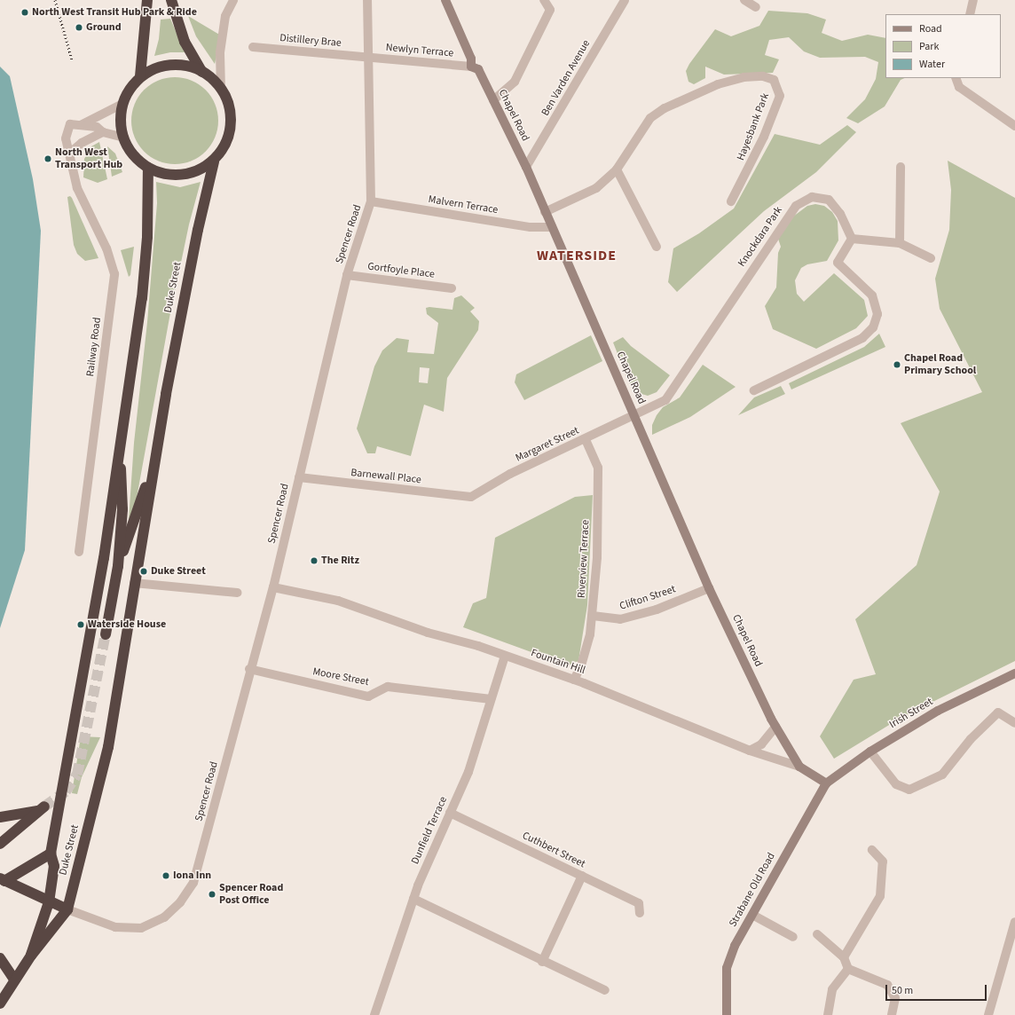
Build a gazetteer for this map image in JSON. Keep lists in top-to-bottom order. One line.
{"streets":{"highway":["Duke Street"],"main road":["Chapel Road","Fountain Hill","Irish Street","Strabane Old Road"],"street":["Distillery Brae","Newlyn Terrace","Ben Varden Avenue","Hayesbank Park","Malvern Terrace","Spencer Road","Knockdara Park","Gortfoyle Place","Railway Road","Margaret Street","Barnewall Place","Riverview Terrace","Clifton Street","Moore Street","Dunfield Terrace","Cuthbert Street"]},"crossings":[["Distillery Brae","Newlyn Terrace"],["Distillery Brae","Spencer Road"],["Newlyn Terrace","Chapel Road"],["Newlyn Terrace","Spencer Road"],["Ben Varden Avenue","Chapel Road"],["Chapel Road","Hayesbank Park"],["Chapel Road","Malvern Terrace"],["Chapel Road","Knockdara Park"],["Chapel Road","Margaret Street"],["Chapel Road","Clifton Street"],["Chapel Road","Fountain Hill"],["Malvern Terrace","Spencer Road"],["Spencer Road","Gortfoyle Place"],["Spencer Road","Duke Street"],["Spencer Road","Barnewall Place"],["Spencer Road","Fountain Hill"],["Spencer Road","Moore Street"],["Knockdara Park","Margaret Street"],["Duke Street","Railway Road"],["Margaret Street","Barnewall Place"],["Margaret Street","Riverview Terrace"],["Riverview Terrace","Clifton Street"],["Riverview Terrace","Fountain Hill"],["Fountain Hill","Irish Street"],["Fountain Hill","Dunfield Terrace"],["Fountain Hill","Strabane Old Road"],["Moore Street","Dunfield Terrace"],["Irish Street","Strabane Old Road"],["Dunfield Terrace","Cuthbert Street"]],"districts":["WATERSIDE"],"places":["North West Transit Hub Park & Ride","Ground","North West Transport Hub","Chapel Road Primary School","The Ritz","Duke Street","Waterside House","Iona Inn","Spencer Road Post Office"],"legend":["Road","Park","Water"],"scale_bar":"50 m"}
